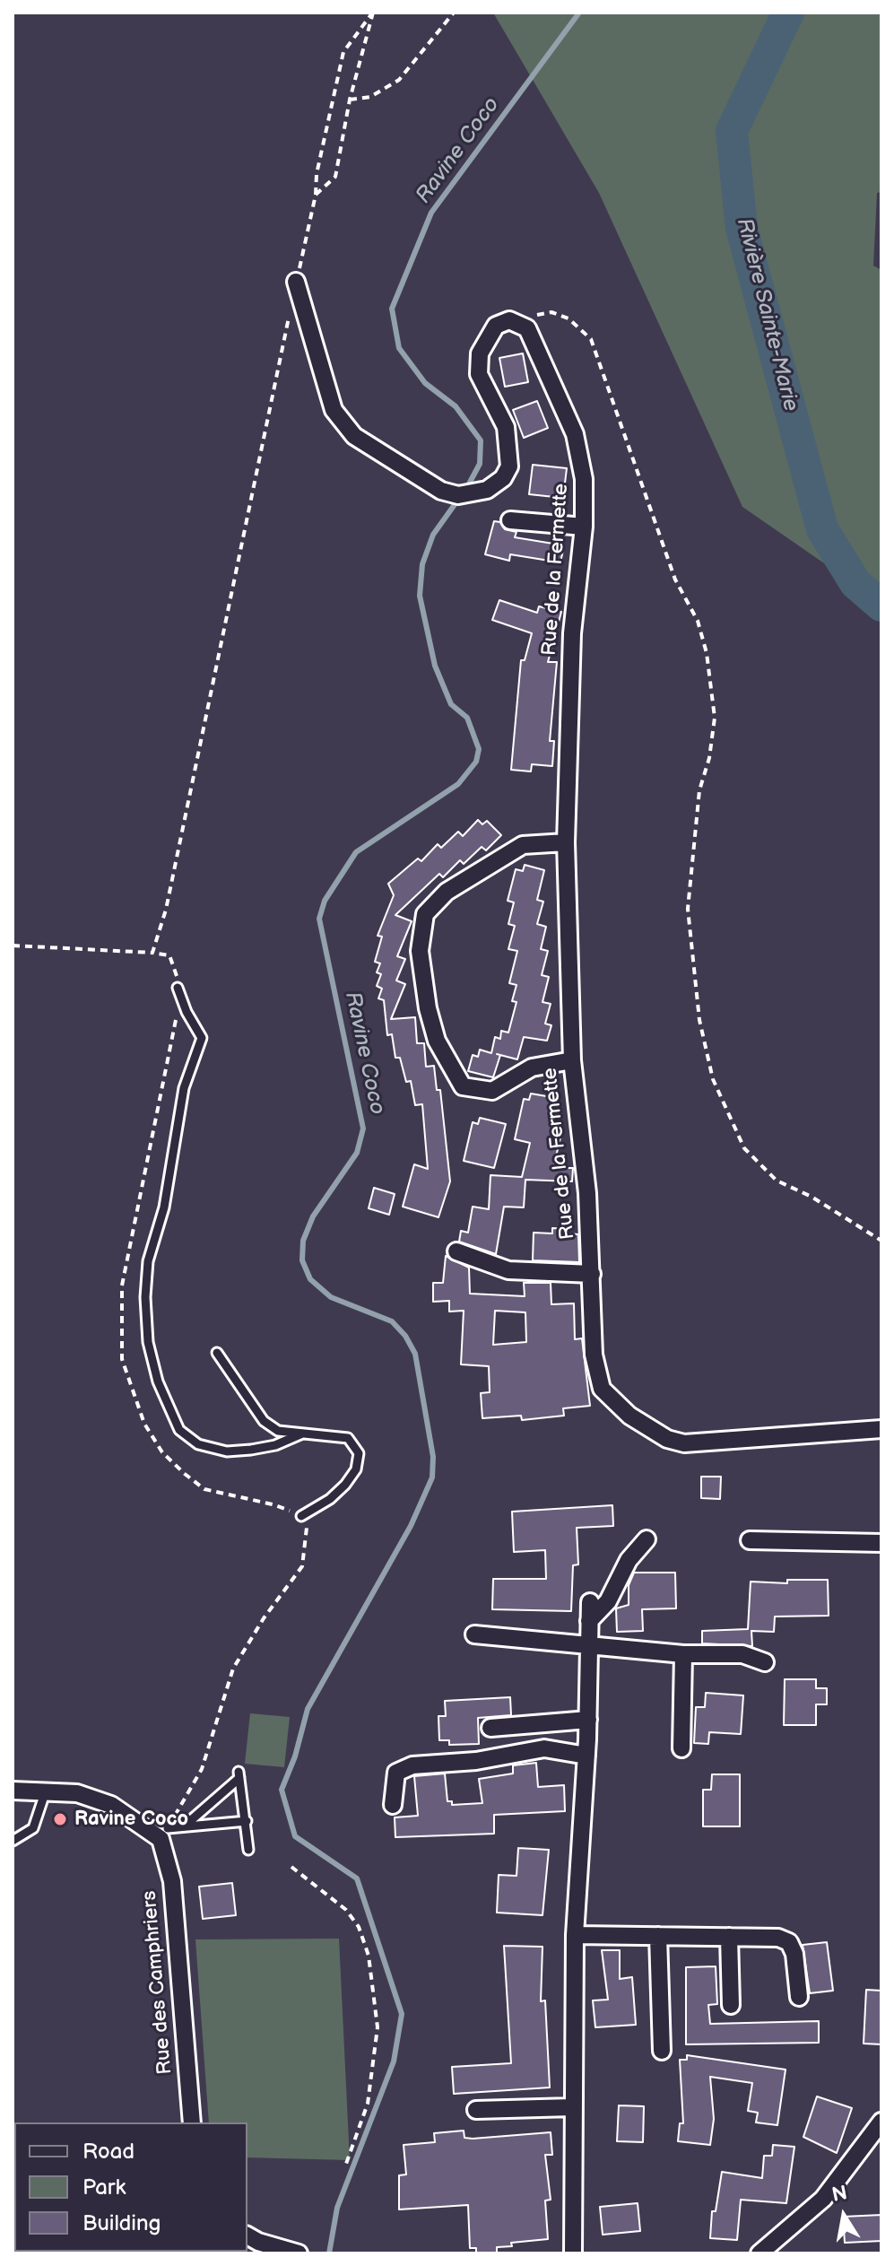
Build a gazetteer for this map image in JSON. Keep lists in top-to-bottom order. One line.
{"streets":{"street":["Rue de la Fermette","Rue des Camphriers"]},"water":["Ravine Coco","Rivière Sainte-Marie"],"places":["Ravine Coco"],"legend":["Road","Park","Building"],"north":"top"}
